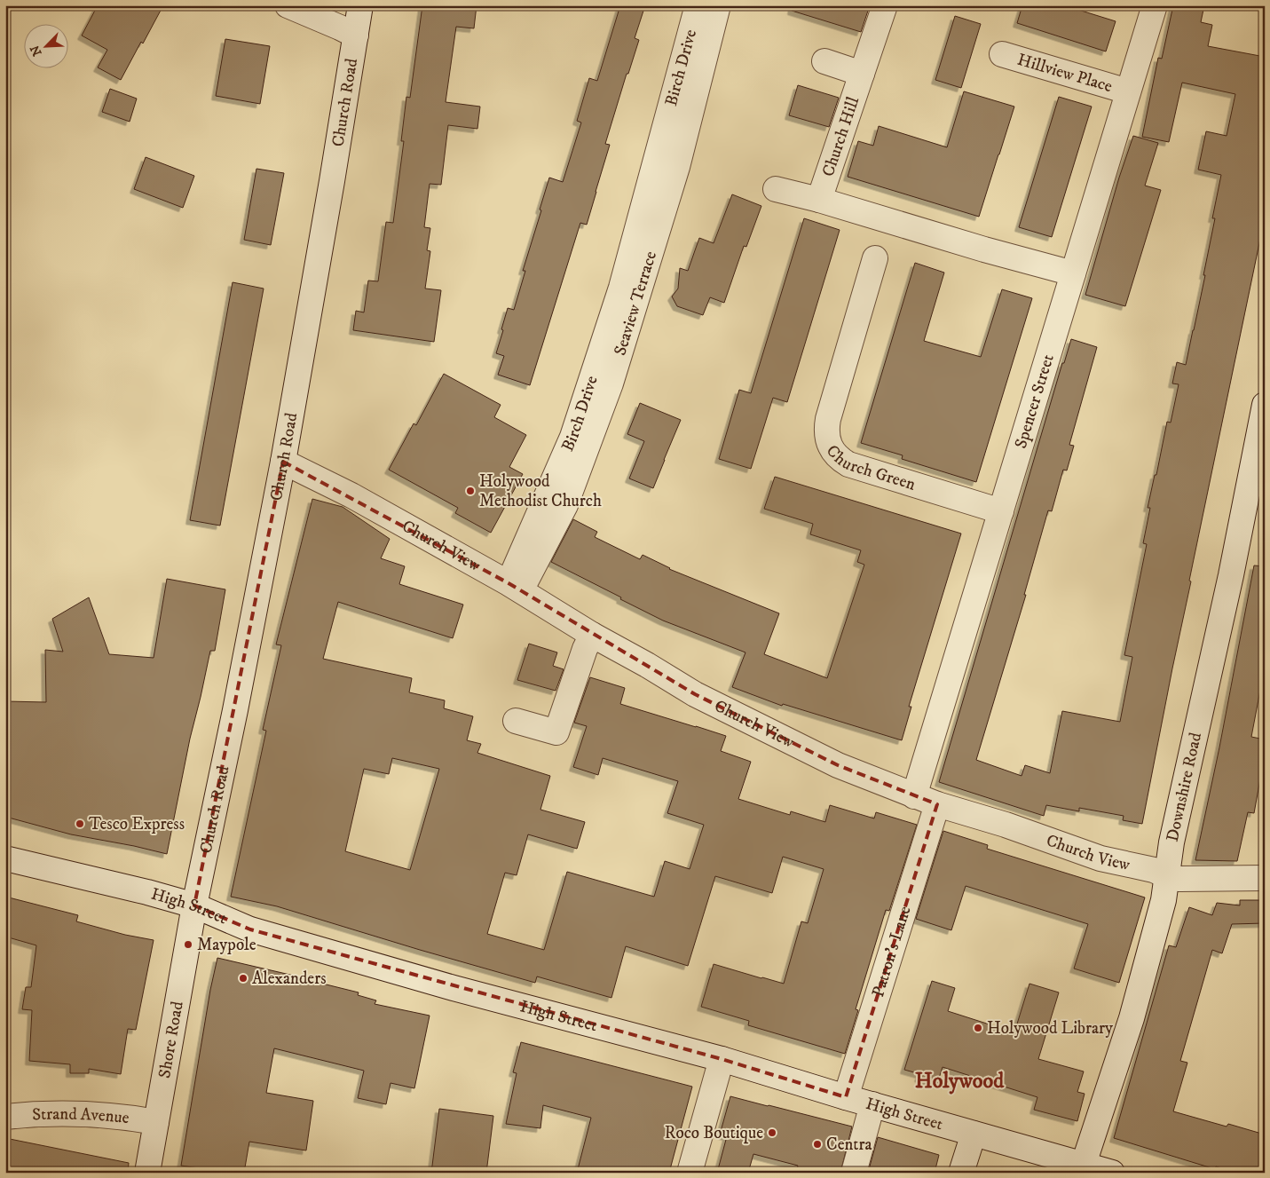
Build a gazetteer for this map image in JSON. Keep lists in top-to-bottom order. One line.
{"streets":{"street":["Birch Drive","Hillview Place","Church Road","Church Hill","Seaview Terrace","Spencer Street","Church Green","Church View","Downshire Road","High Street","Patron's Lane","Shore Road","Strand Avenue"]},"crossings":[["Birch Drive","Seaview Terrace"],["Birch Drive","Church View"],["Hillview Place","Spencer Street"],["Church Road","Church View"],["Church Road","High Street"],["Church Road","Shore Road"],["Seaview Terrace","Church View"],["Spencer Street","Church Green"],["Spencer Street","Church View"],["Church View","Downshire Road"],["Church View","Patron's Lane"],["Downshire Road","High Street"],["High Street","Patron's Lane"],["High Street","Shore Road"],["Shore Road","Strand Avenue"]],"districts":["Holywood"],"places":["Holywood Methodist Church","Tesco Express","Maypole","Alexanders","Holywood Library","Roco Boutique","Centra"],"north":"bottom left"}
